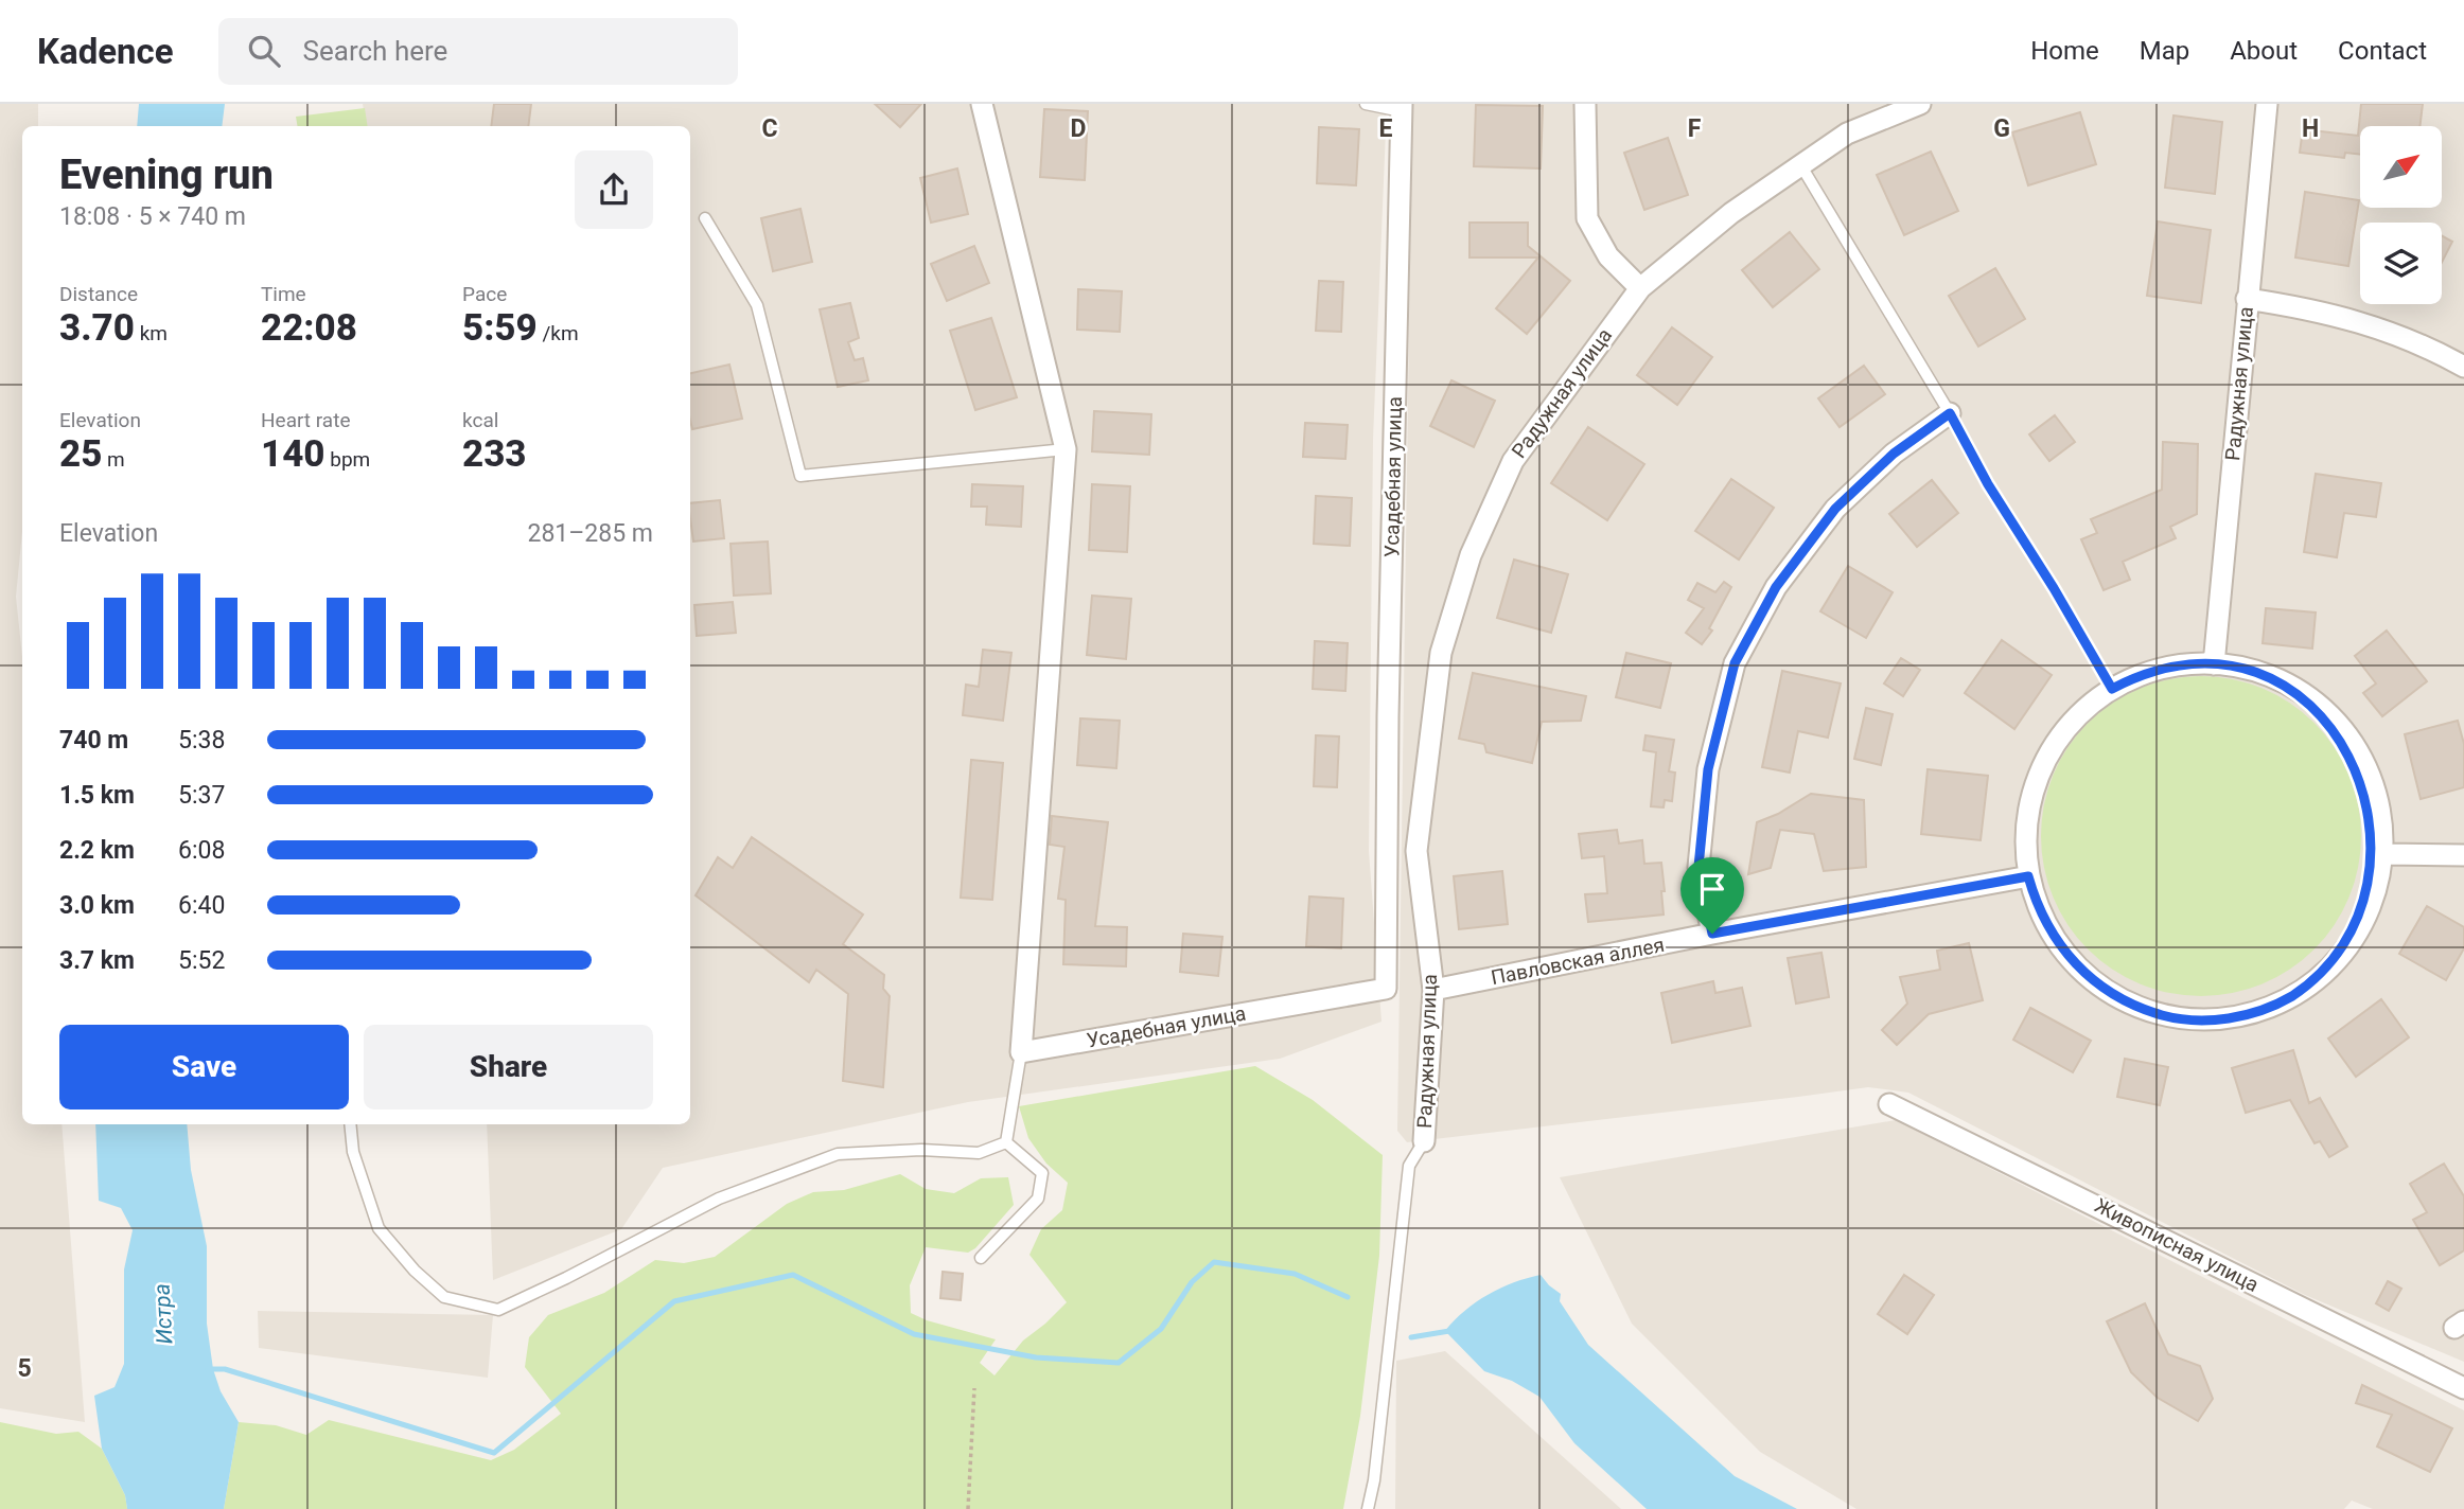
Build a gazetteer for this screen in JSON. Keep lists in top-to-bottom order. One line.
{"streets":{"street":["Радужная улица","Усадебная улица","Павловская аллея","Живописная улица"]},"crossings":[["Радужная улица","Павловская аллея"]],"water":["Истра"],"north":"top right","page":{"header":"Kadence","search":"Search here","nav":["Home","Map","About","Contact"],"heading":["Evening run","18:08 · 5 × 740 m"],"stats":[["Distance","3.70 km"],["Time","22:08"],["Pace","5:59 /km"],["Elevation","25 m"],["Heart rate","140 bpm"],["kcal","233"]],"chart":["Elevation","281–285 m"],"list":[{"name":"740 m","note":"5:38"},{"name":"1.5 km","note":"5:37"},{"name":"2.2 km","note":"6:08"},{"name":"3.0 km","note":"6:40"},{"name":"3.7 km","note":"5:52"}],"buttons":["Save","Share"]},"grid":{"columns":["C","D","E","F","G","H"],"rows":["5"]}}
